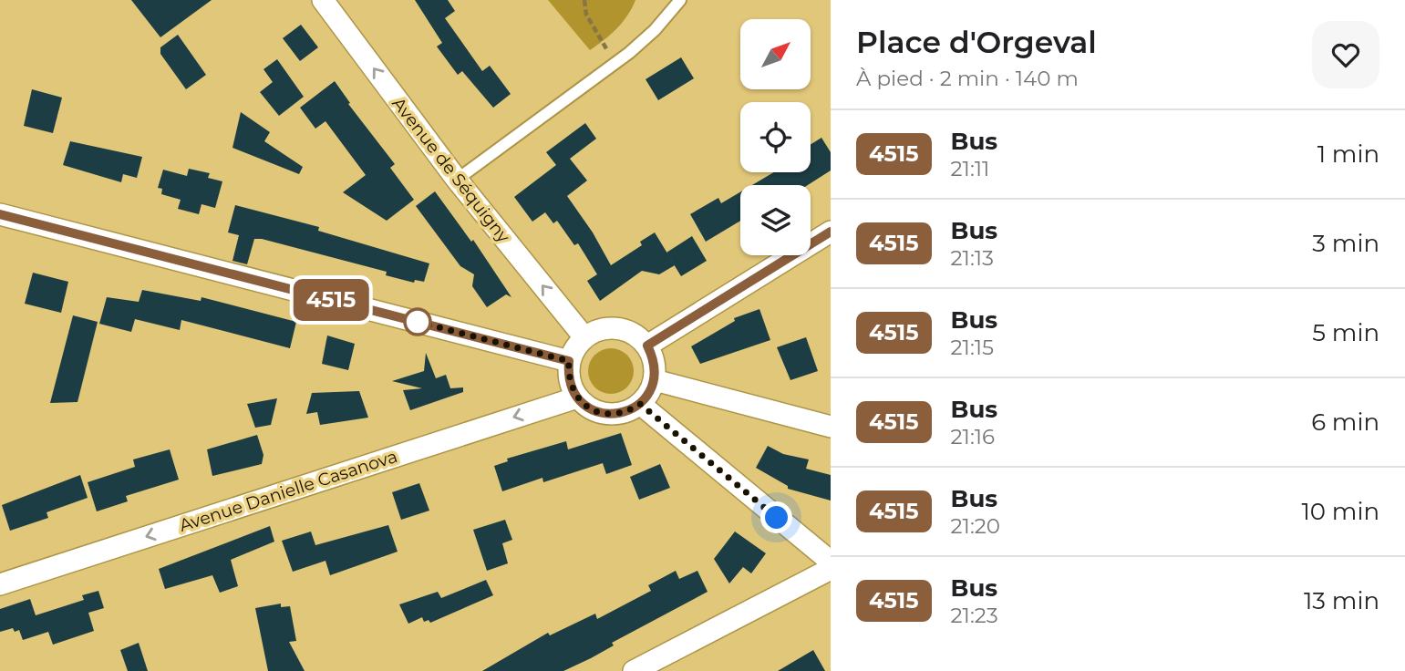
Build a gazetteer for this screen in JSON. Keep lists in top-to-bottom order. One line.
{"streets":{"street":["Avenue de Séquigny","Avenue Danielle Casanova"]},"crossings":[["Avenue de Séquigny","Avenue Danielle Casanova"]],"one_way":["Avenue de Séquigny","Avenue Danielle Casanova"],"lines":["bus line 4515"],"north":"top right","page":{"on_map":"4515","heading":["Place d'Orgeval","À pied · 2 min · 140 m"],"list":[{"mark":"4515","name":"Bus","note":"21:11","value":"1 min"},{"mark":"4515","name":"Bus","note":"21:13","value":"3 min"},{"mark":"4515","name":"Bus","note":"21:15","value":"5 min"},{"mark":"4515","name":"Bus","note":"21:16","value":"6 min"},{"mark":"4515","name":"Bus","note":"21:20","value":"10 min"},{"mark":"4515","name":"Bus","note":"21:23","value":"13 min"}]}}
